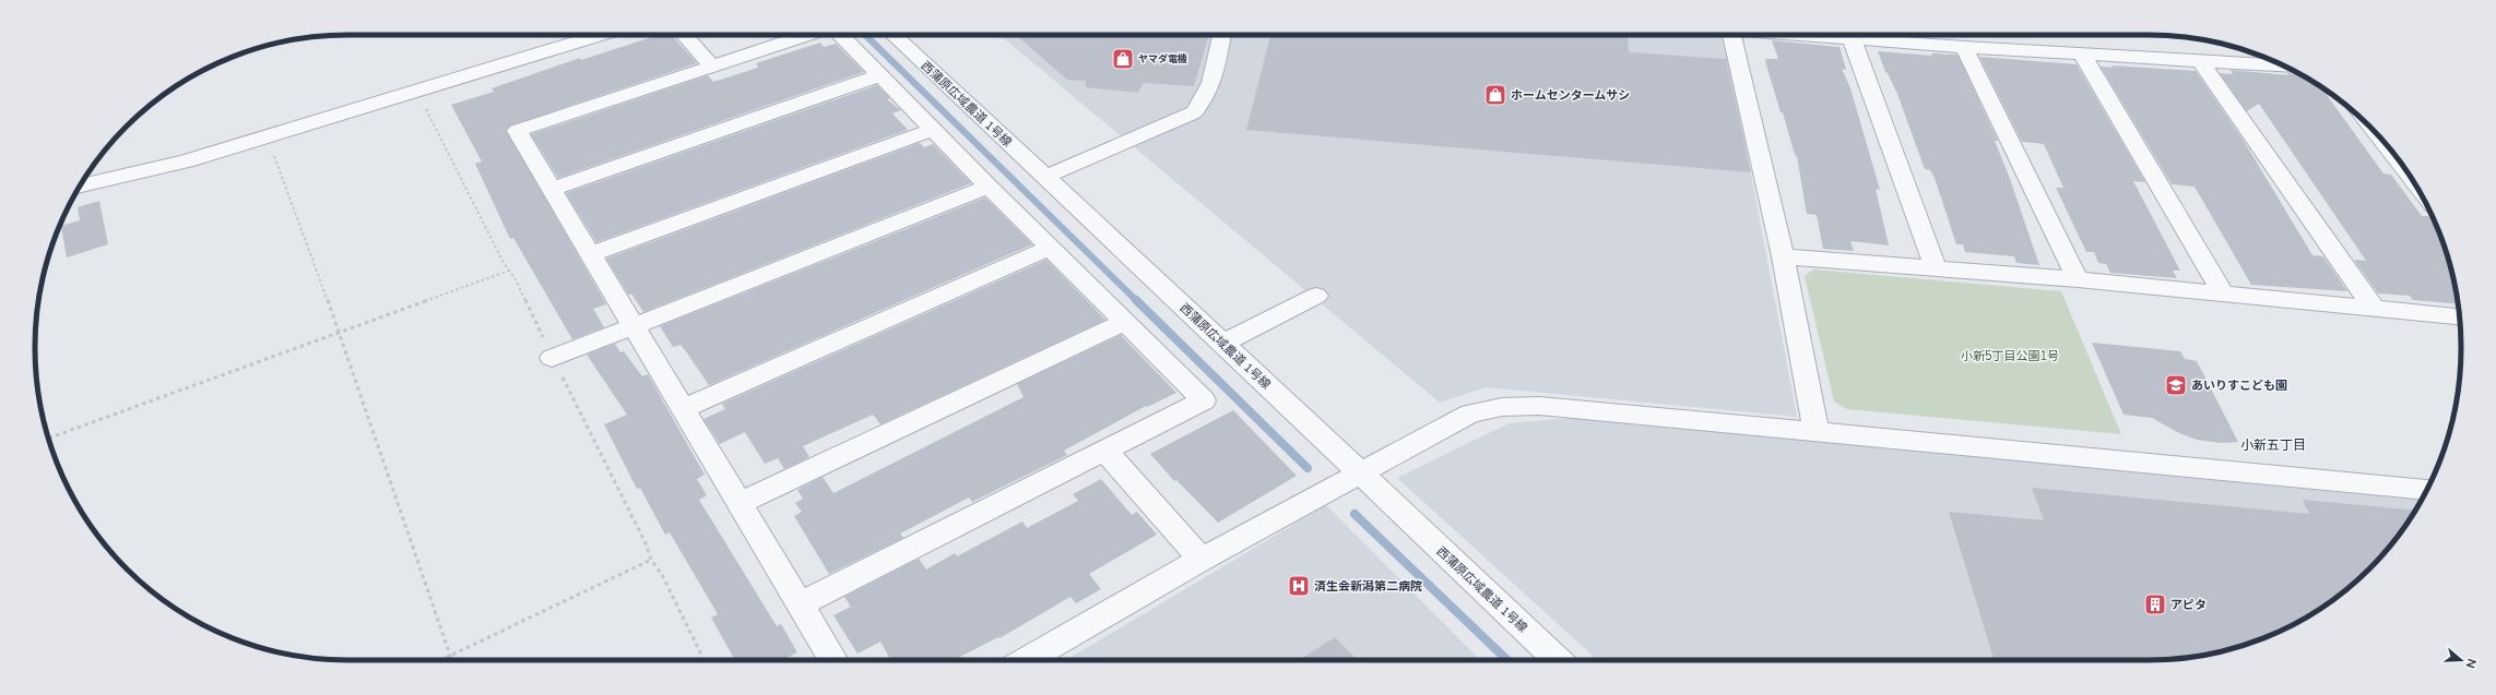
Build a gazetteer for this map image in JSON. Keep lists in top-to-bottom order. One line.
{"streets":{"street":["西蒲原広域農道 1号線"]},"districts":["小新五丁目"],"parks":["小新5丁目公園1号"],"places":{"shop":["ヤマダ電機","ホームセンタームサシ"],"school or university":["あいりすこども園"],"hospital":["済生会新潟第二病院"],"building":["アピタ"]},"north":"right"}
